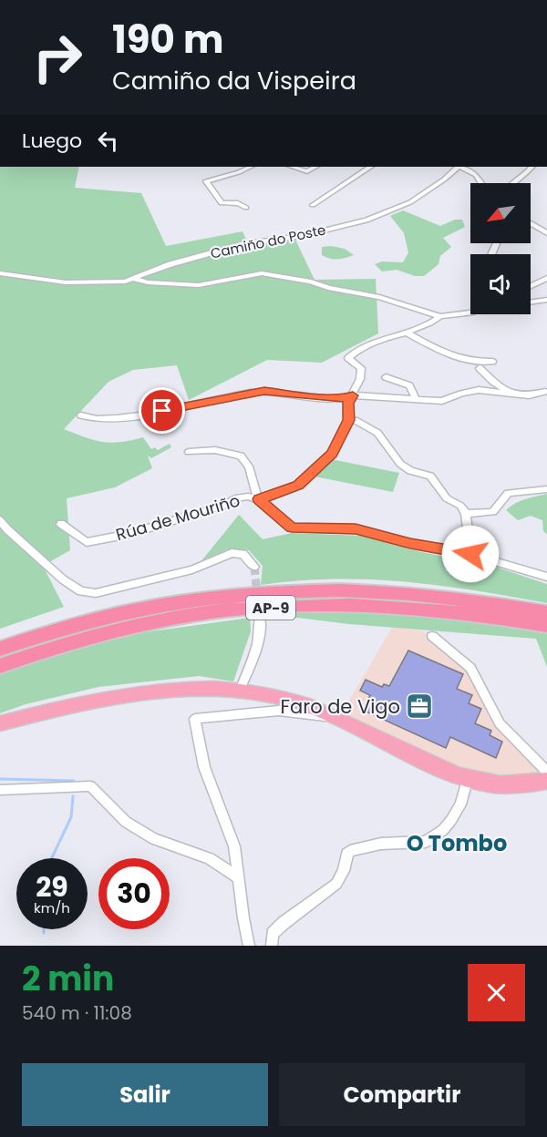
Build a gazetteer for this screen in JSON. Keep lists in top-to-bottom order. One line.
{"streets":{"highway":["AP-9"],"street":["Camiño do Poste","Rúa de Mouriño"]},"districts":["O Tombo"],"places":{"office":["Faro de Vigo"]},"north":"bottom left","page":{"turn":["190 m","Camiño da Vispeira"],"then":"Luego","speed":"29 km/h","limit":"30","heading":["2 min","540 m · 11:08"],"buttons":["Salir","Compartir"]}}
